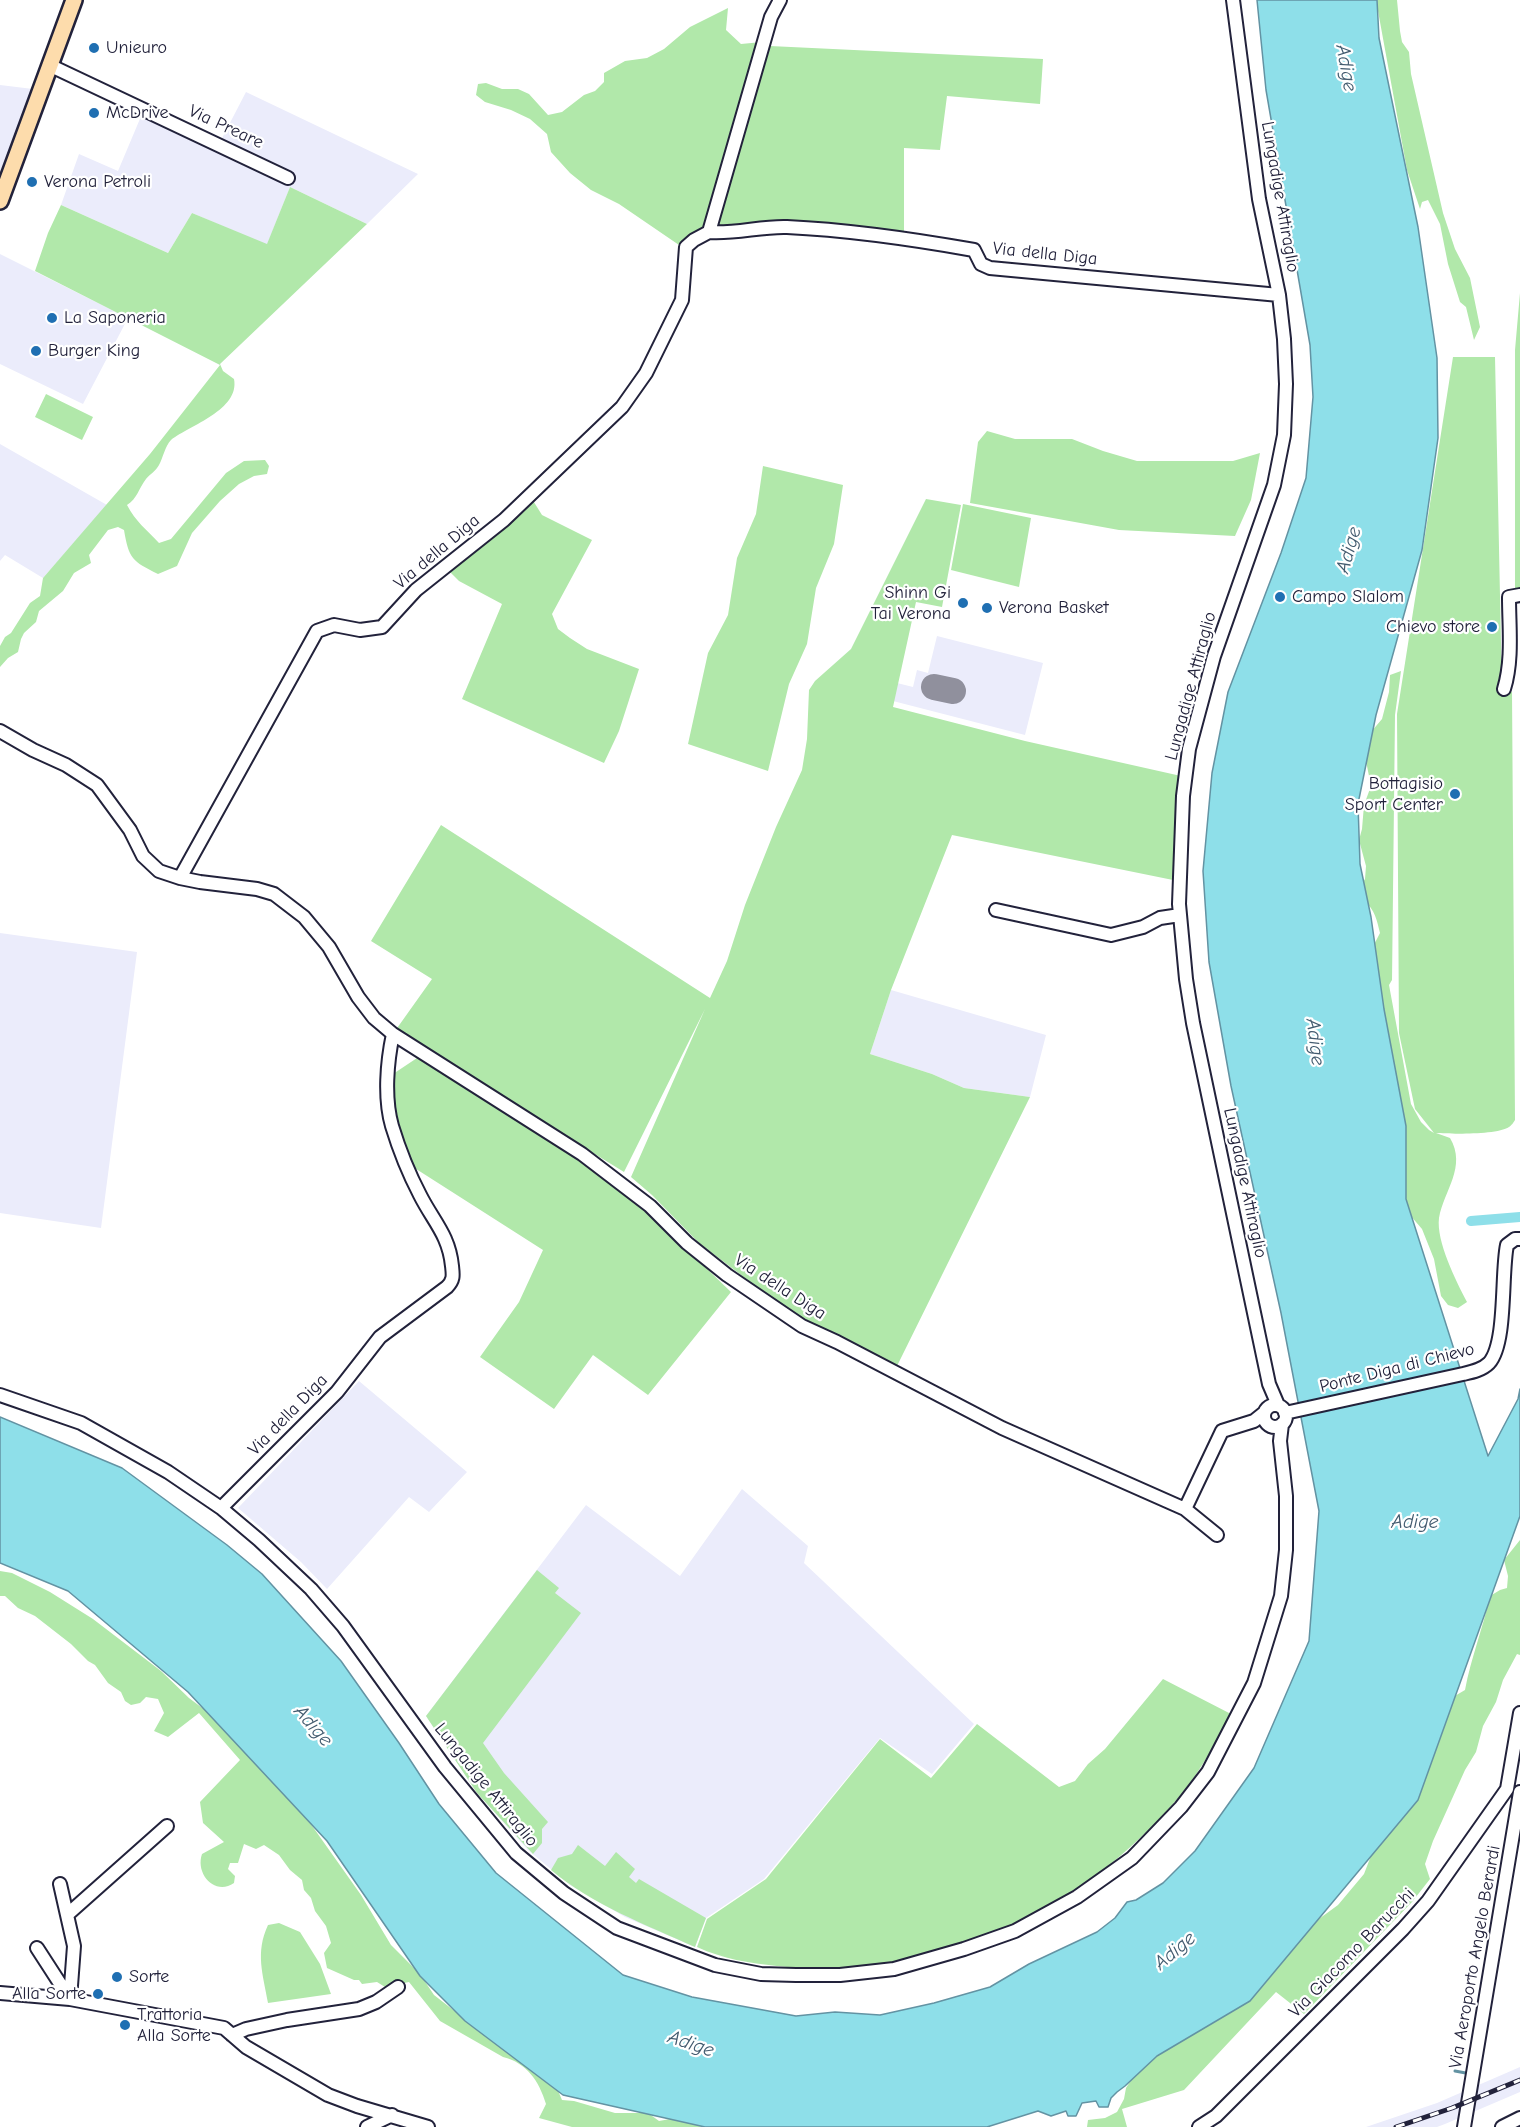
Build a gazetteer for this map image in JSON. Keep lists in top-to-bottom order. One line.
{"streets":{"street":["Via Preare","Lungadige Attiraglio","Via della Diga","Ponte Diga di Chievo","Via Giacomo Barucchi","Via Aeroporto Angelo Berardi"]},"crossings":[["Lungadige Attiraglio","Via della Diga"],["Lungadige Attiraglio","Ponte Diga di Chievo"]],"water":["Adige"],"places":["Unieuro","McDrive","Verona Petroli","La Saponeria","Burger King","Campo Slalom","Shinn Gi Tai Verona","Verona Basket","Chievo store","Bottagisio Sport Center","Sorte","Alla Sorte","Trattoria Alla Sorte"]}
